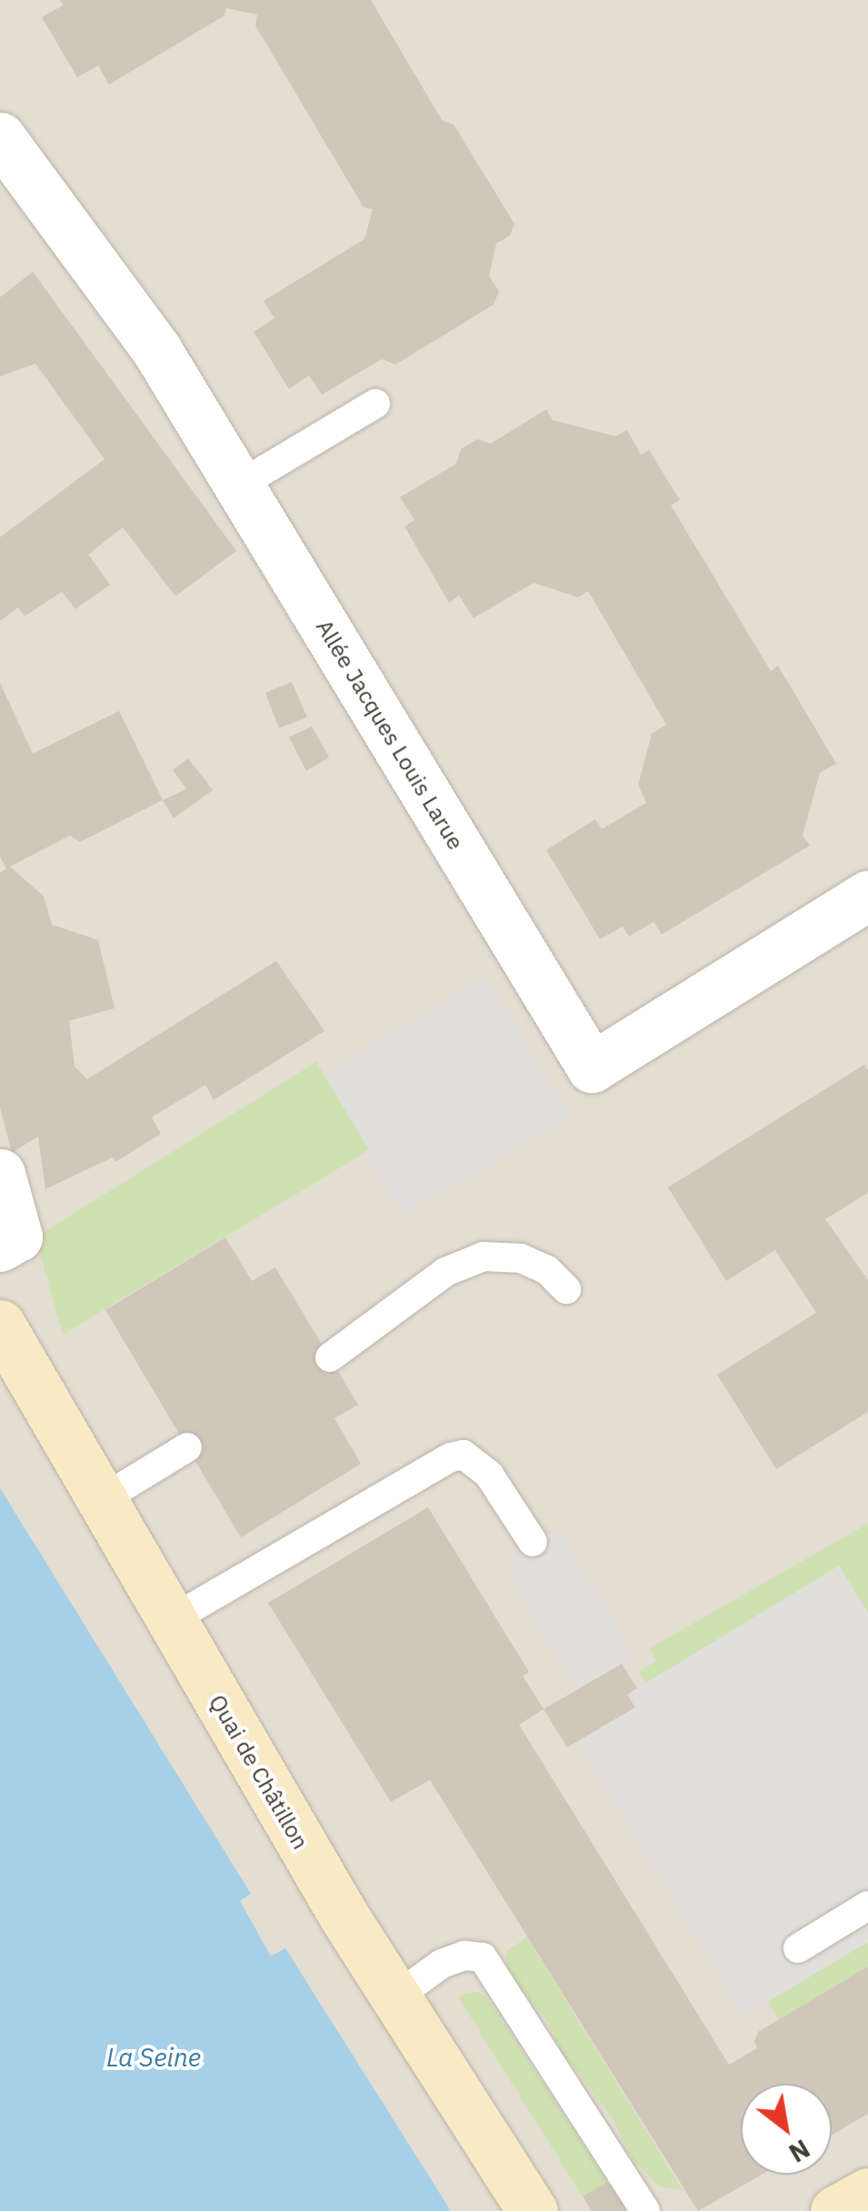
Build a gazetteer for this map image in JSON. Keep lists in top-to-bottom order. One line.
{"streets":{"main road":["Quai de Châtillon"],"street":["Allée Jacques Louis Larue"]},"water":["La Seine"],"north":"bottom right"}
